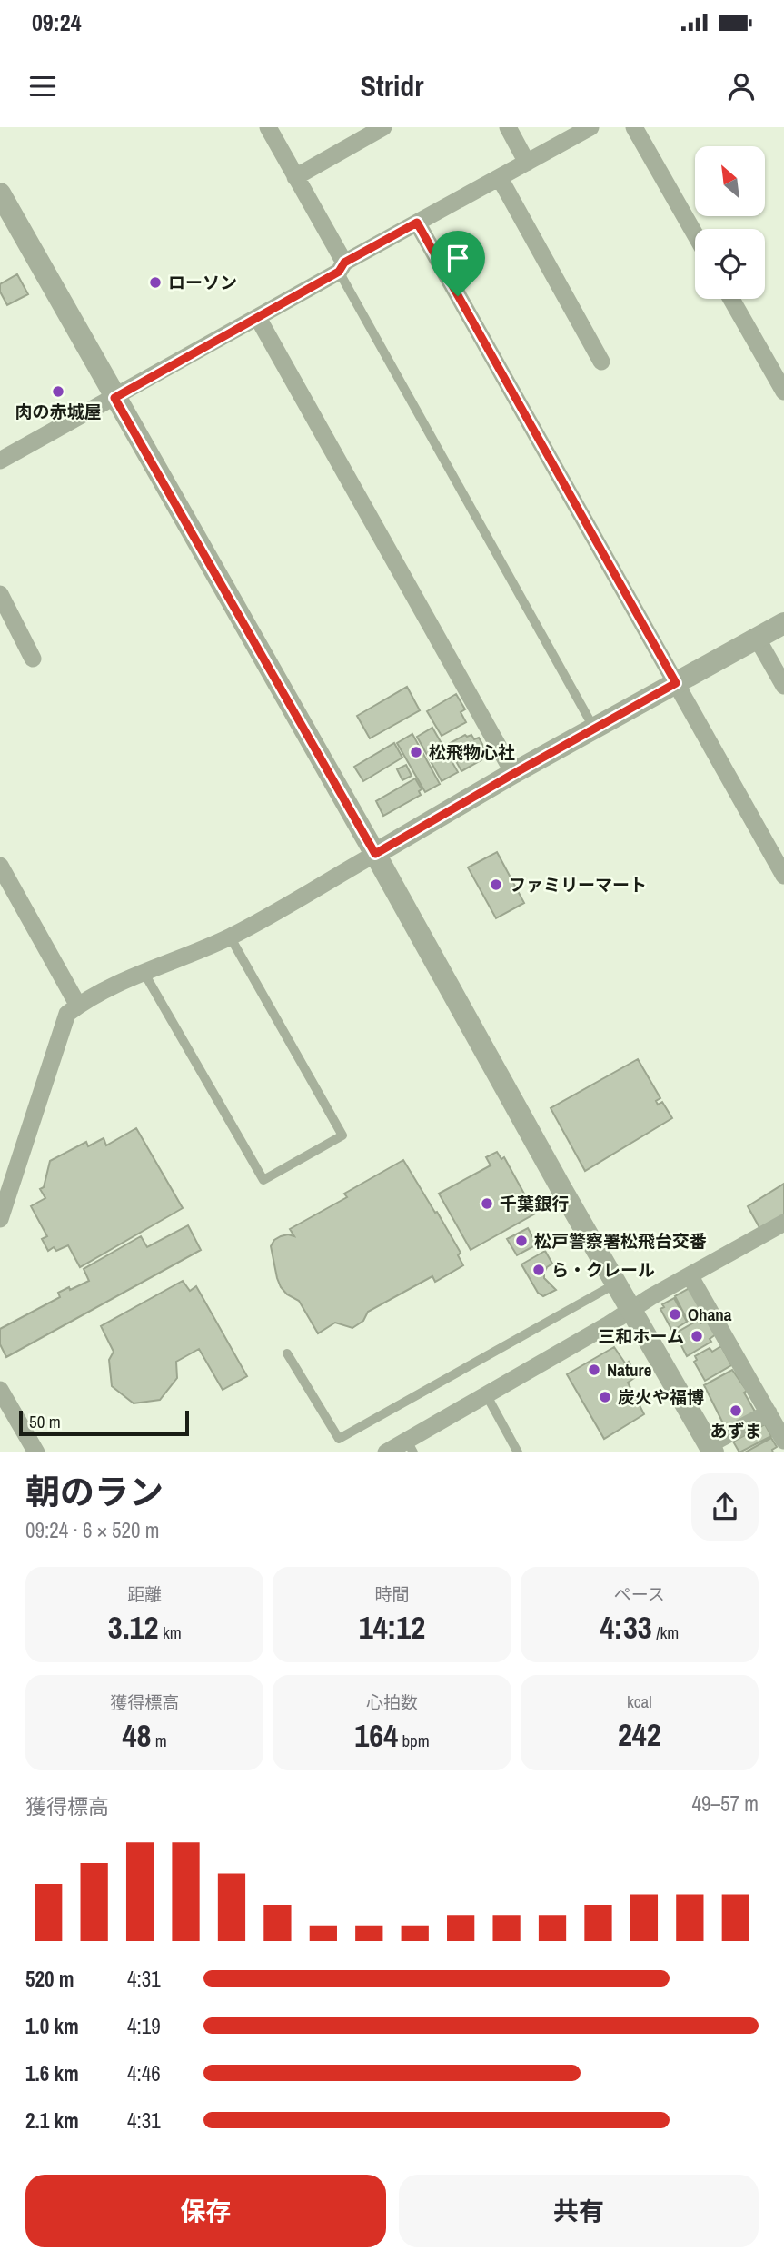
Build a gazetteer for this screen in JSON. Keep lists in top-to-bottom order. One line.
{"places":["ローソン","肉の赤城屋","松飛物心社","ファミリーマート","千葉銀行","松戸警察署松飛台交番","ら・クレール","Ohana","三和ホーム","Nature","炭火や福博","あずま"],"scale_bar":"50 m","north":"top left","page":{"status":"09:24","header":"Stridr","scale":"50 m","heading":["朝のラン","09:24 · 6 × 520 m"],"stats":[["距離","3.12 km"],["時間","14:12"],["ペース","4:33 /km"],["獲得標高","48 m"],["心拍数","164 bpm"],["kcal","242"]],"chart":["獲得標高","49–57 m"],"list":[{"name":"520 m","note":"4:31"},{"name":"1.0 km","note":"4:19"},{"name":"1.6 km","note":"4:46"},{"name":"2.1 km","note":"4:31"}],"buttons":["保存","共有"]}}
